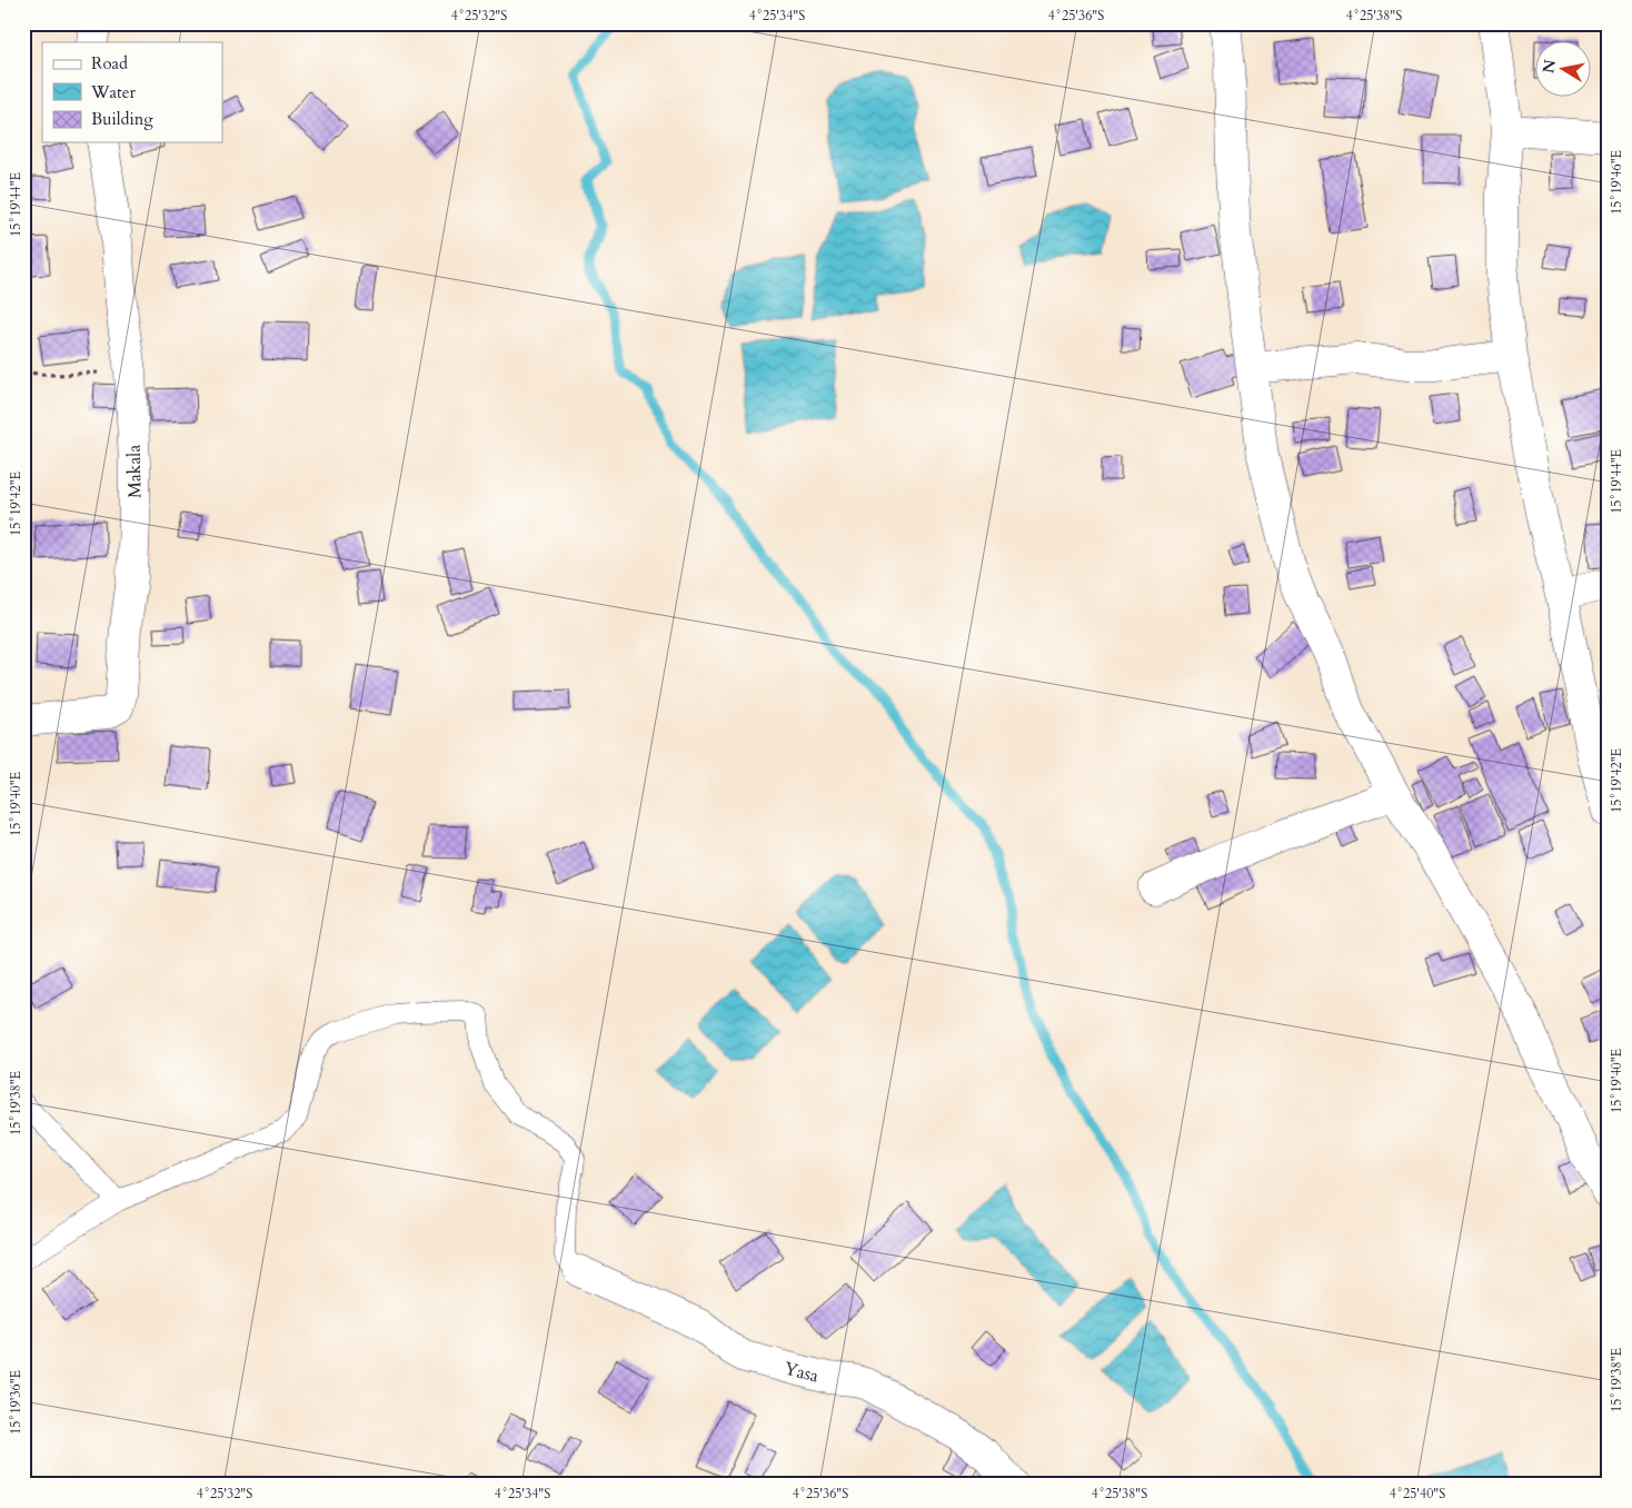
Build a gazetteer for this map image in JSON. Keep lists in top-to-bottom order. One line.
{"streets":{"street":["Makala","Yasa"]},"legend":["Road","Water","Building"],"north":"left","coordinates":["4°25'32\"S","4°25'34\"S","4°25'36\"S","4°25'38\"S","15°19'46\"E","15°19'44\"E","15°19'42\"E","15°19'40\"E","15°19'38\"E","15°19'36\"E","4°25'40\"S"]}
